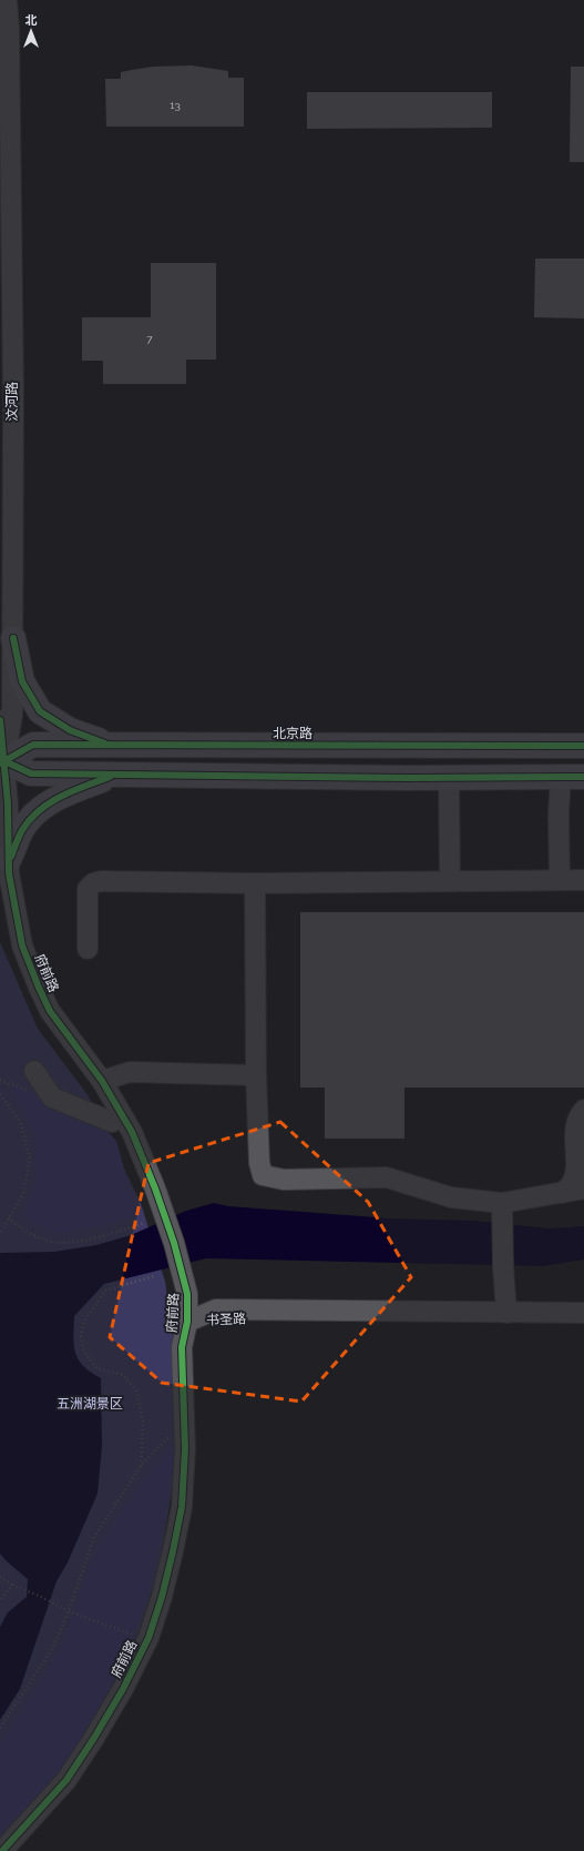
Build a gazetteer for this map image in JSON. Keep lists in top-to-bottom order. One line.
{"streets":{"main road":["北京路"],"street":["汶河路","府前路","书圣路"]},"crossings":[["汶河路","北京路"],["汶河路","府前路"],["北京路","府前路"],["府前路","书圣路"]],"parks":["五洲湖景区"],"house_numbers":["13","7"],"north":"top"}
